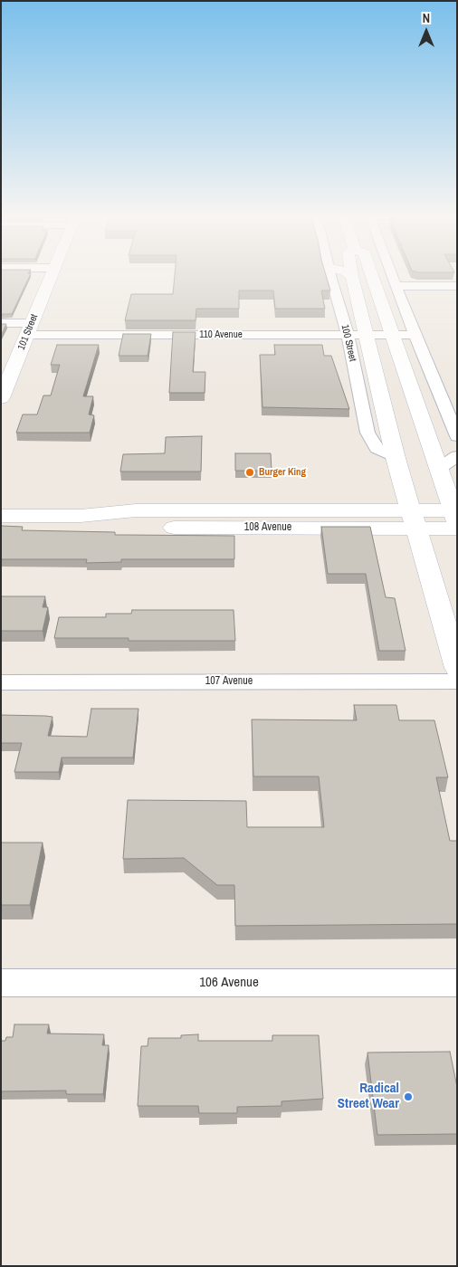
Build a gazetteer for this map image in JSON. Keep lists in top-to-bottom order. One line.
{"streets":{"main road":["101 Street","100 Street","108 Avenue"],"street":["110 Avenue","107 Avenue","106 Avenue"]},"crossings":[["101 Street","110 Avenue"],["110 Avenue","100 Street"],["100 Street","108 Avenue"]],"places":["Burger King","Radical Street Wear"],"north":"top"}
